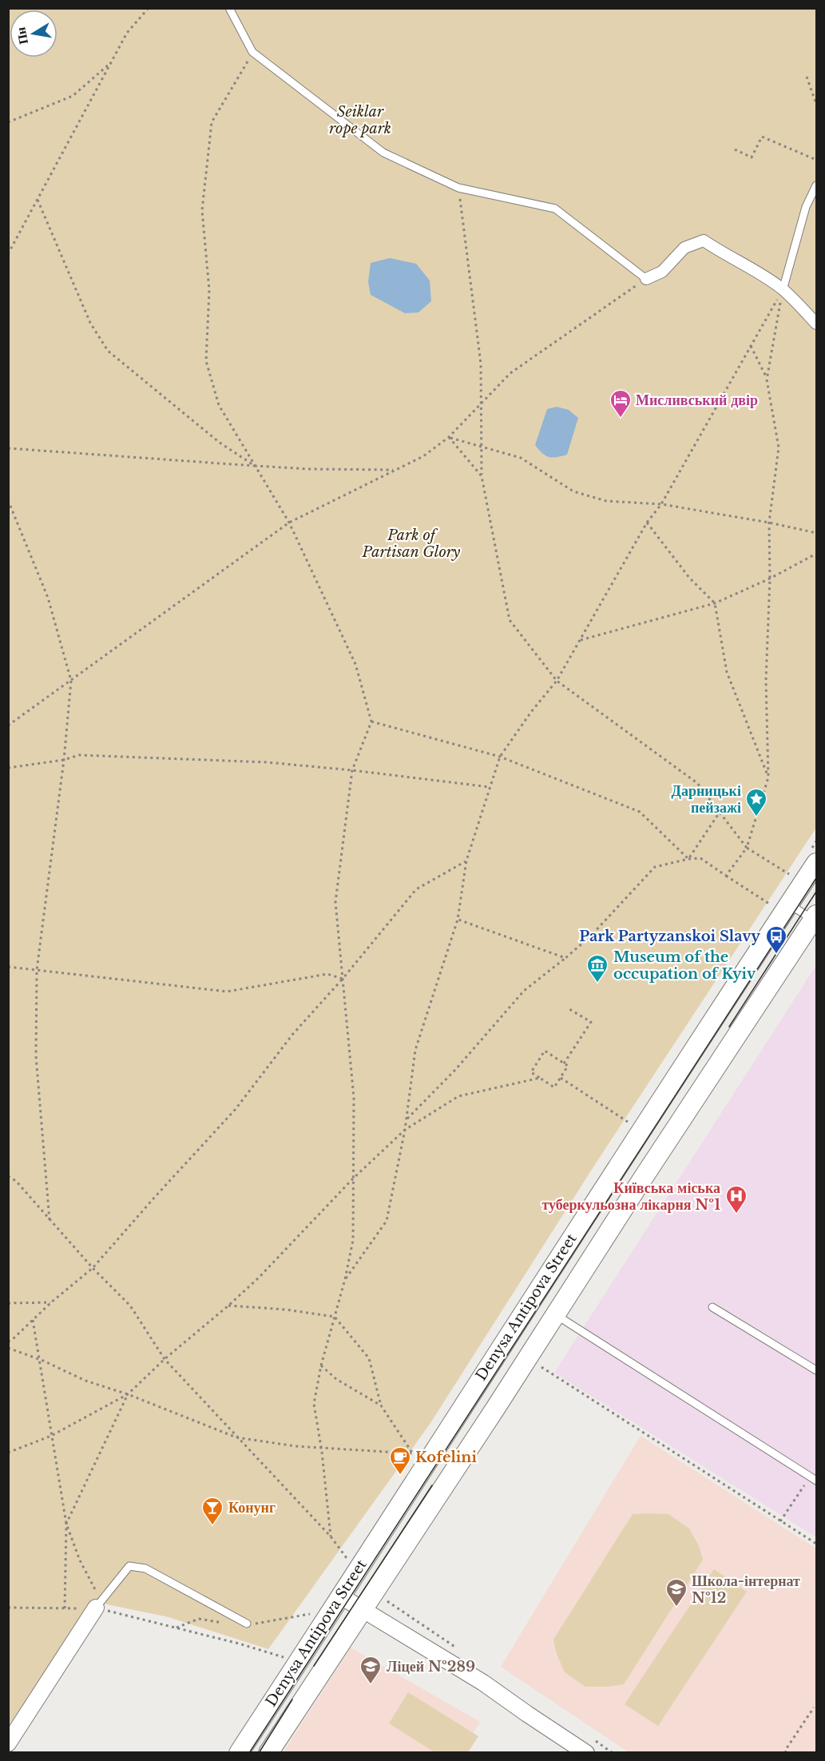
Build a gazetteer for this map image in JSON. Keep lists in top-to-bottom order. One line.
{"streets":{"street":["Denysa Antipova Street"]},"parks":["Seiklar rope park","Park of Partisan Glory"],"places":{"hotel":["Мисливський двір"],"place":["Дарницькі пейзажі"],"bus stop":["Park Partyzanskoi Slavy"],"museum":["Museum of the occupation of Kyiv"],"hospital":["Київська міська туберкульозна лікарня №1"],"cafe":["Kofelini"],"bar":["Конунг"],"school or university":["Школа-інтернат №12","Ліцей №289"]},"north":"left"}
